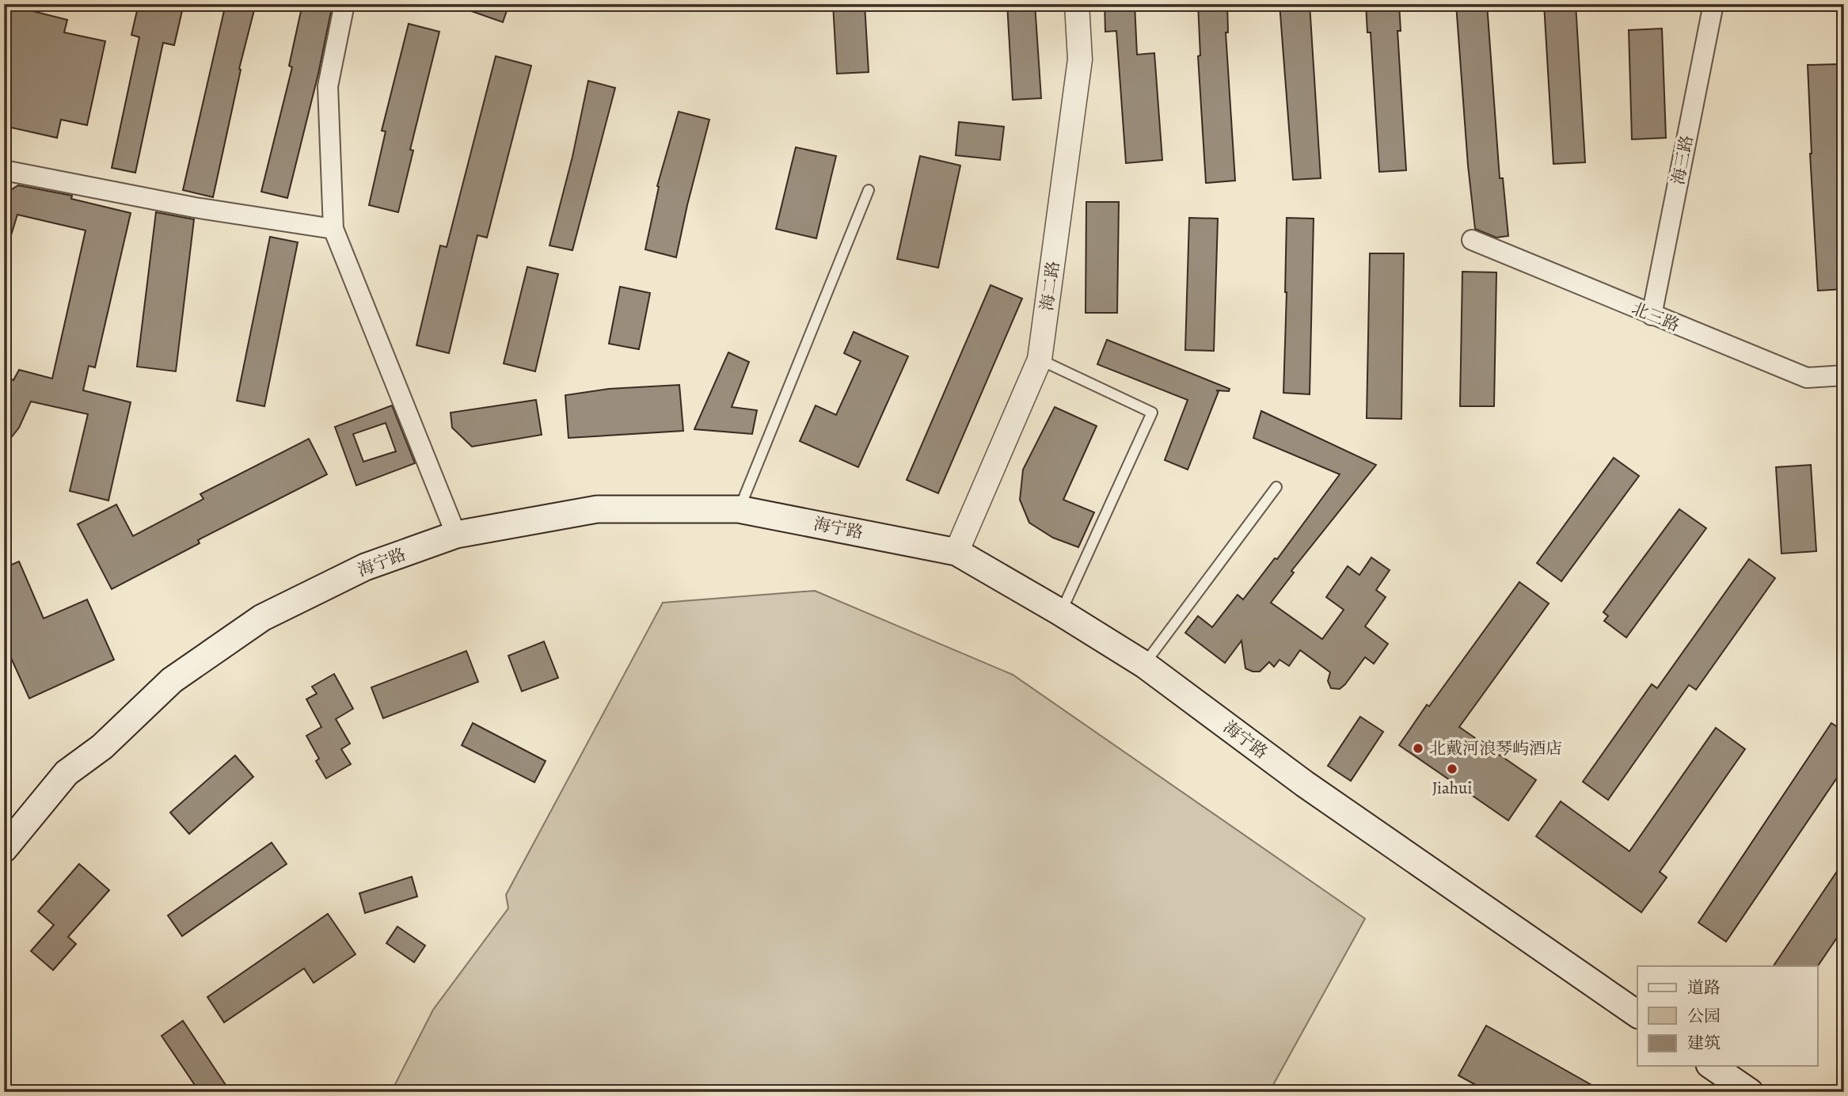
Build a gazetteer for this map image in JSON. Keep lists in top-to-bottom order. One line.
{"streets":{"main road":["海宁路"],"street":["海三路","海二路","北三路"]},"crossings":[["海三路","北三路"],["海二路","海宁路"]],"places":["北戴河浪琴屿酒店","Jiahui"],"legend":["道路","公园","建筑"]}
